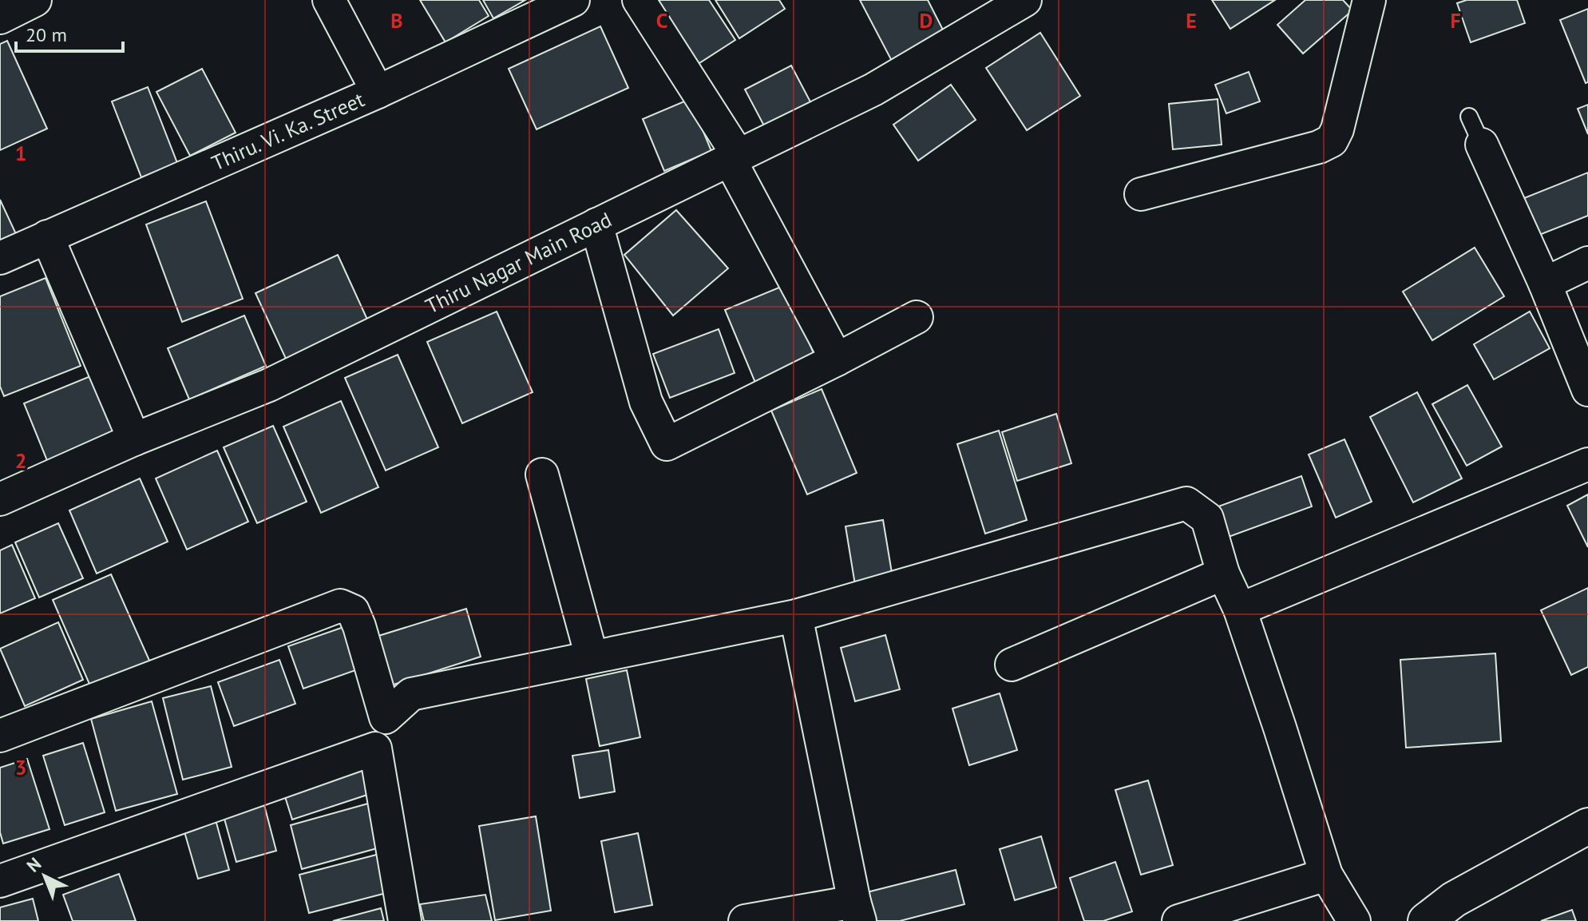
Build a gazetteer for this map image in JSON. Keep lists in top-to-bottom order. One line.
{"streets":{"street":["Thiru. Vi. Ka. Street","Thiru Nagar Main Road"]},"scale_bar":"20 m","north":"top left","grid":{"columns":["B","C","D","E","F"],"rows":["1","2","3"]}}
